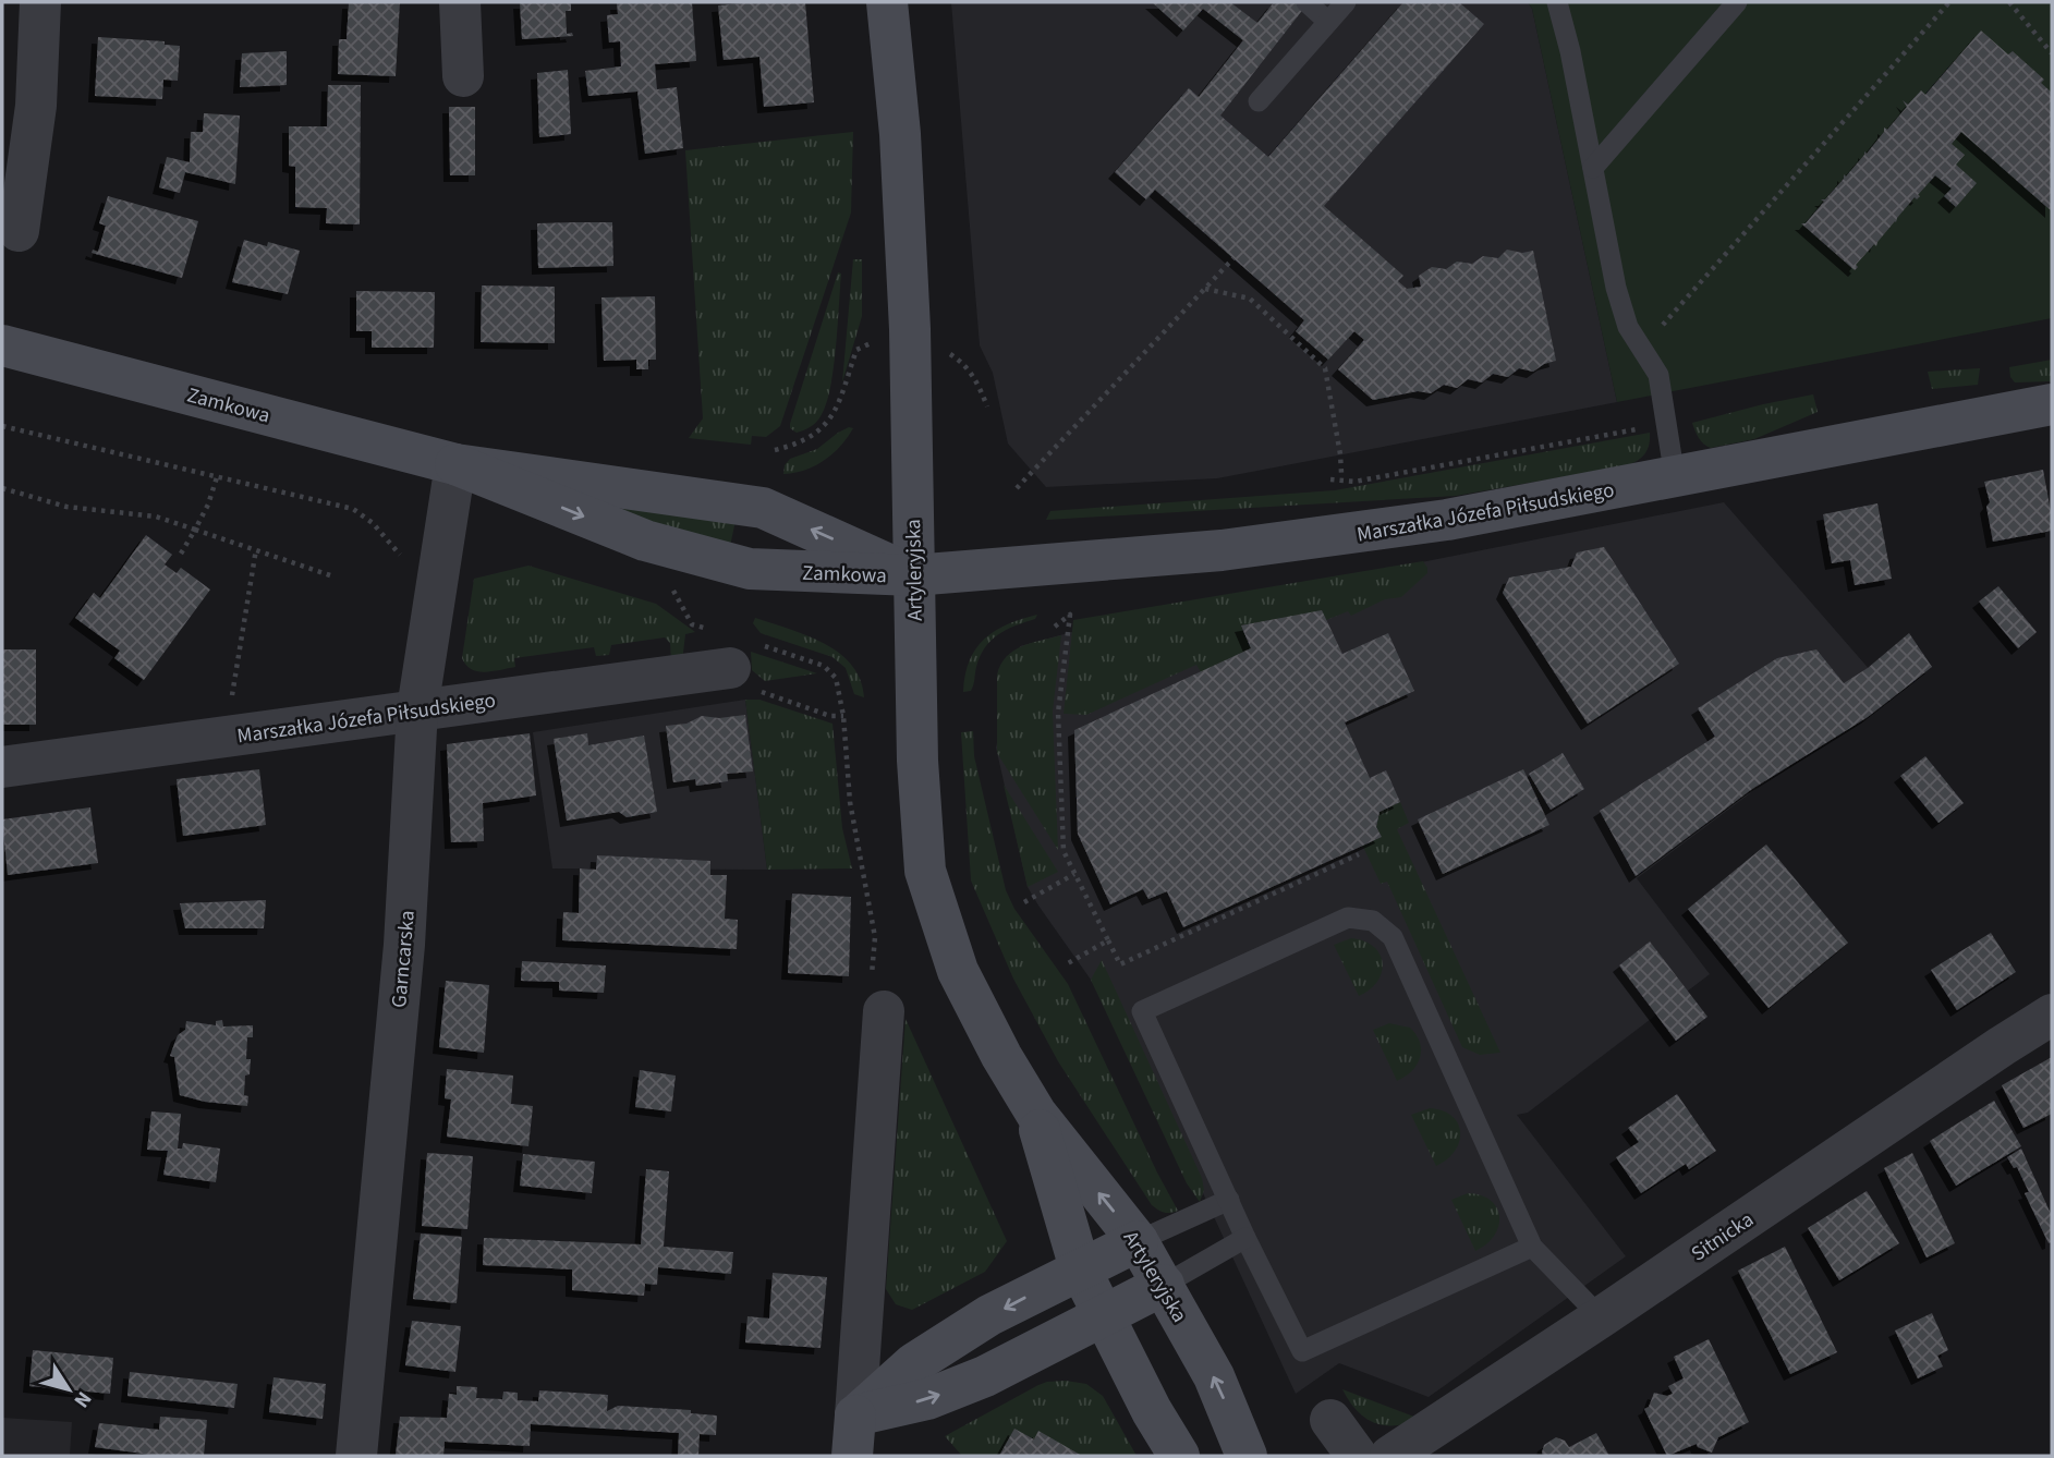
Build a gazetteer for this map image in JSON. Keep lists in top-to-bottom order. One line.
{"streets":{"main road":["Zamkowa","Marszałka Józefa Piłsudskiego","Artyleryjska"],"street":["Garncarska","Sitnicka"]},"crossings":[["Zamkowa","Marszałka Józefa Piłsudskiego"],["Zamkowa","Artyleryjska"],["Zamkowa","Garncarska"],["Marszałka Józefa Piłsudskiego","Artyleryjska"],["Marszałka Józefa Piłsudskiego","Garncarska"]],"north":"bottom right"}
